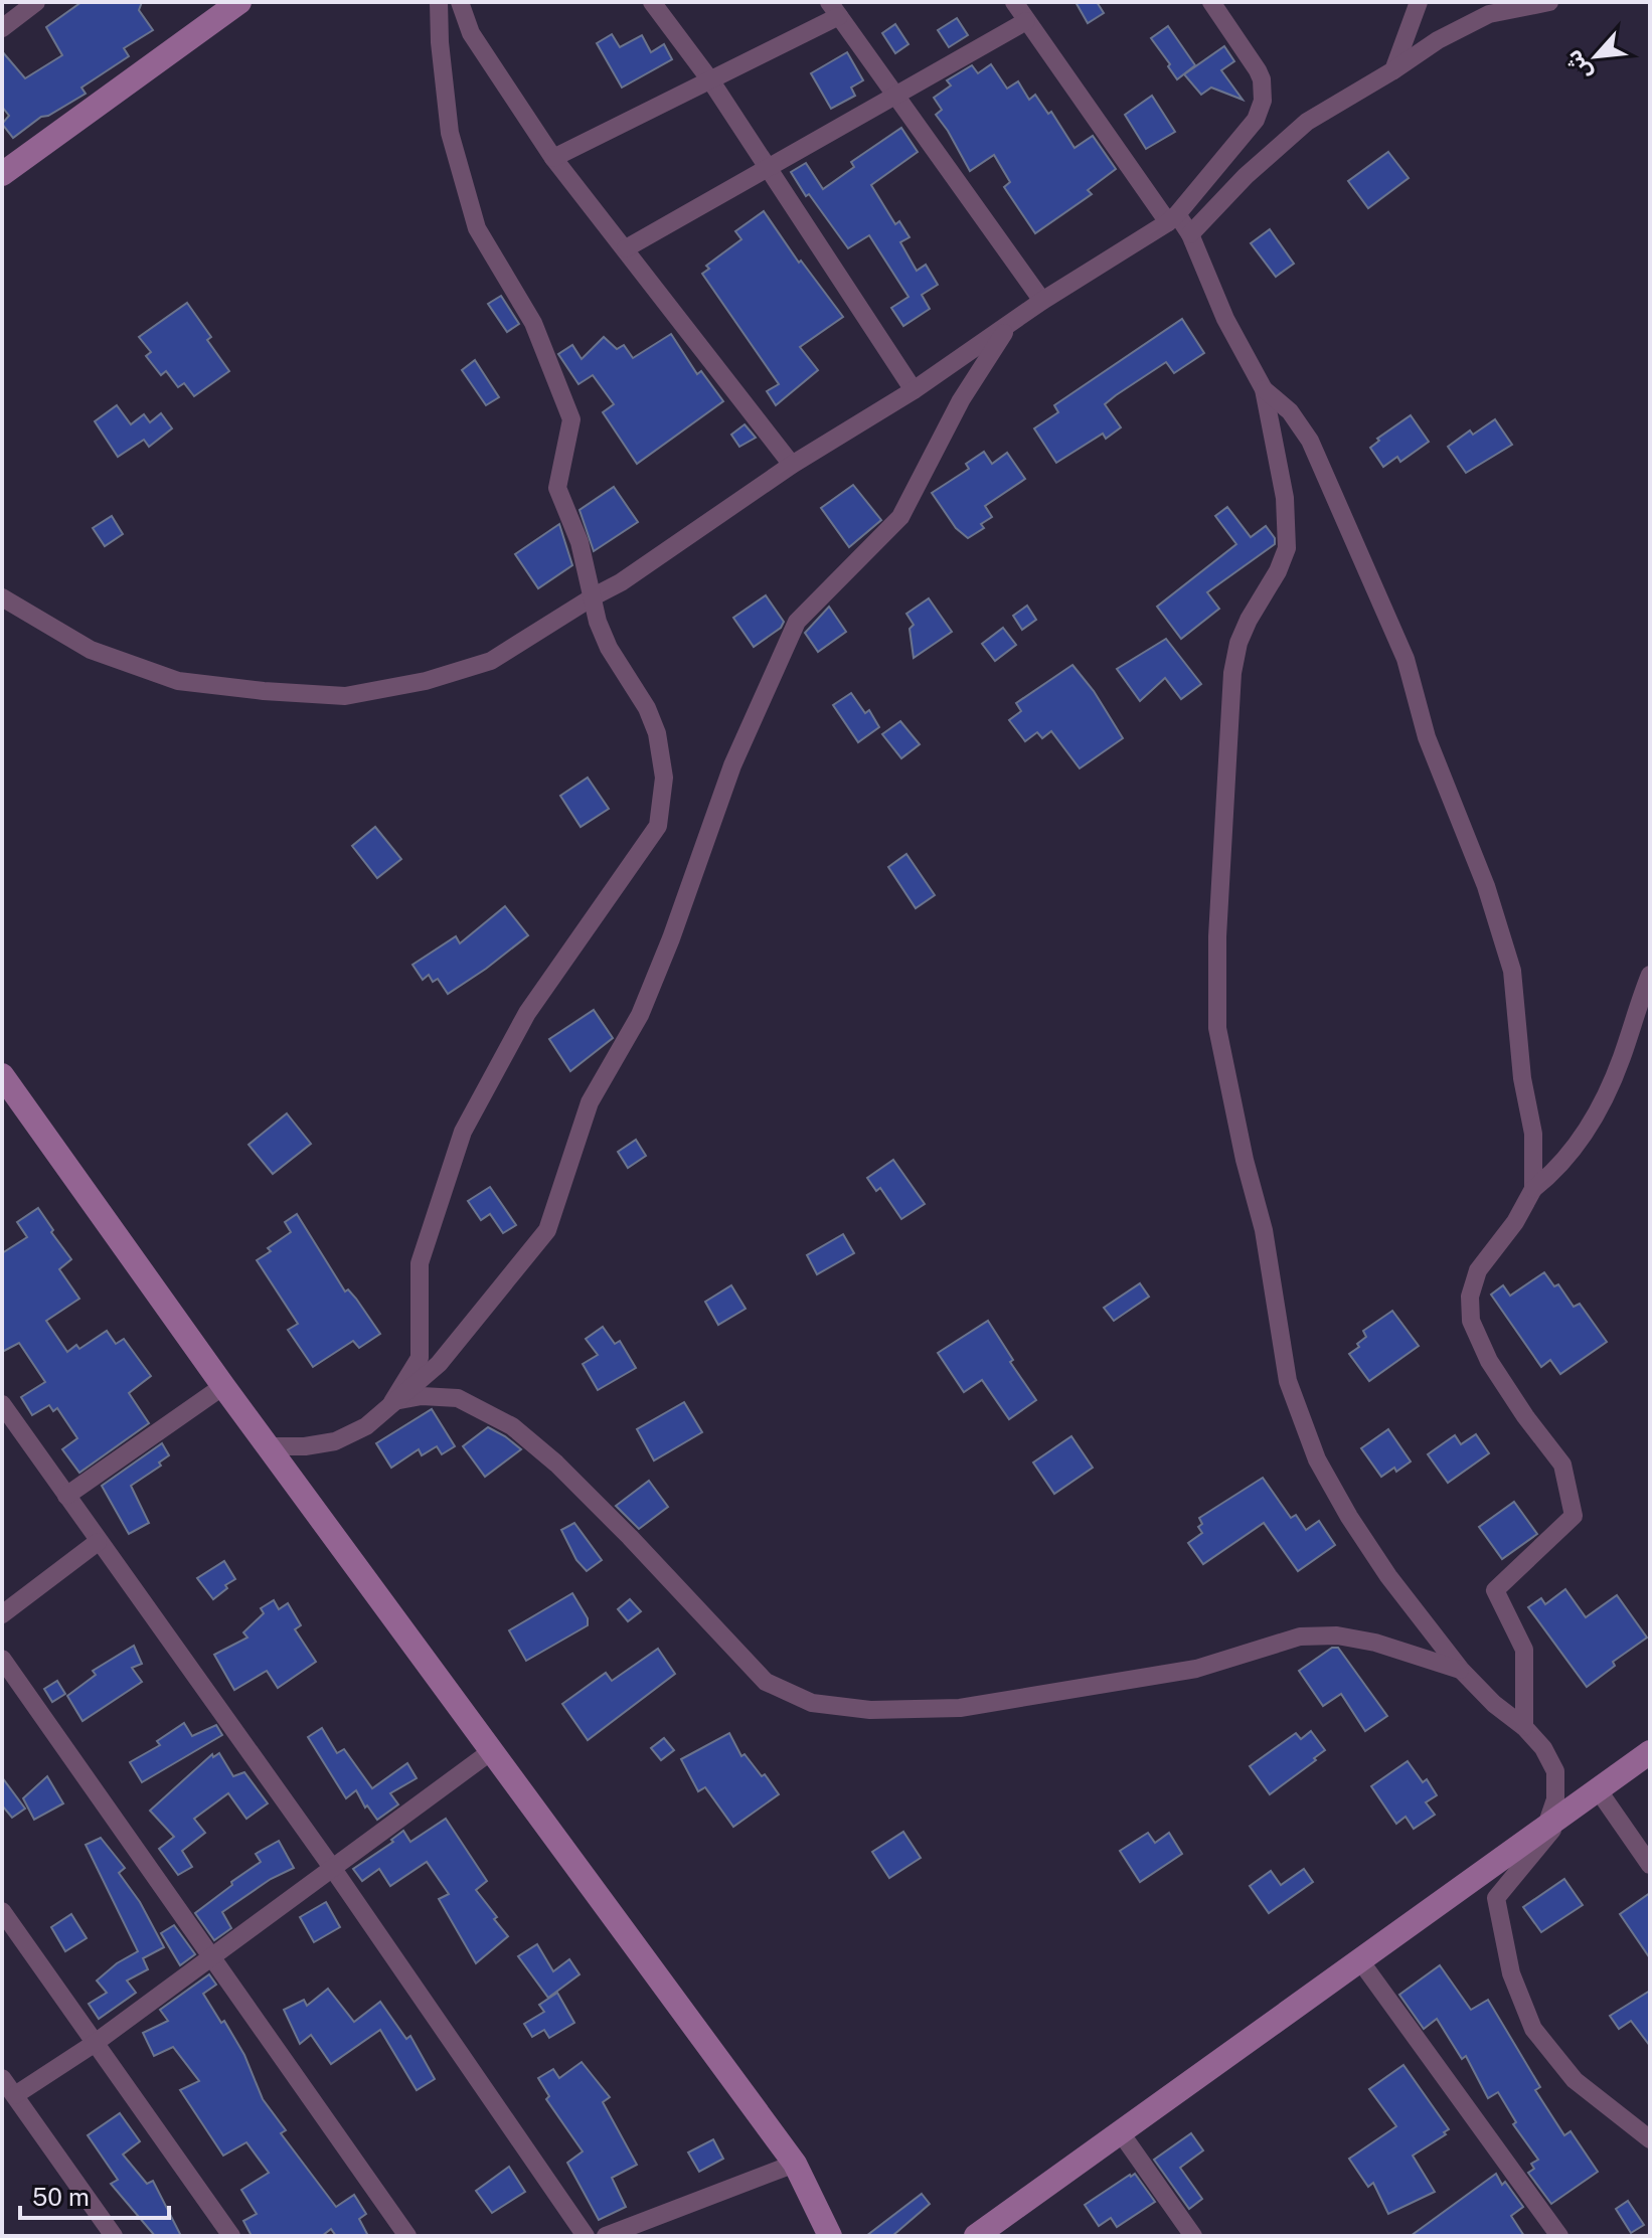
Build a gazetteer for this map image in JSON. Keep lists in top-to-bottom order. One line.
{"scale_bar":"50 m","north":"bottom left"}
